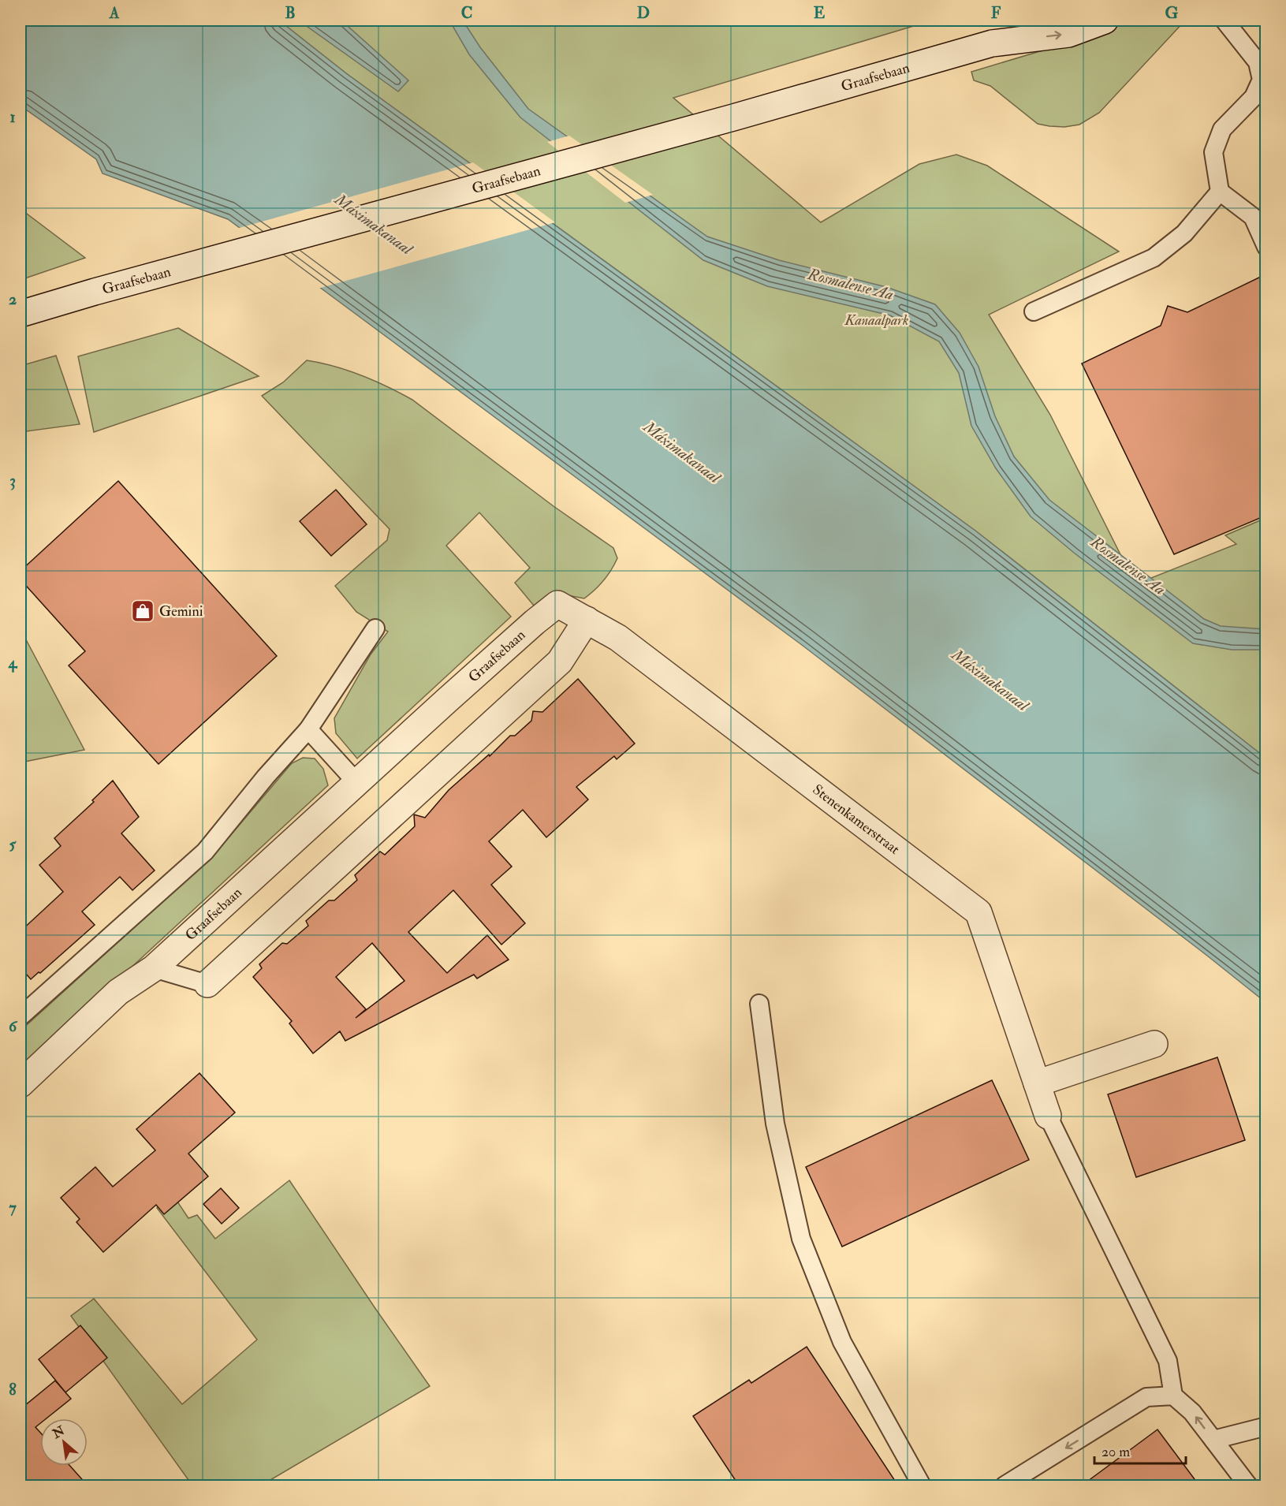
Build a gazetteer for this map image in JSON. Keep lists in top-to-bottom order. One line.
{"streets":{"street":["Graafsebaan","Stenenkamerstraat"]},"crossings":[["Graafsebaan","Stenenkamerstraat"]],"water":["Máximakanaal","Rosmalense Aa"],"parks":["Kanaalpark"],"places":{"shop":["Gemini"]},"scale_bar":"20 m","north":"top left","grid":{"columns":["A","B","C","D","E","F","G"],"rows":["1","2","3","4","5","6","7","8"]}}
